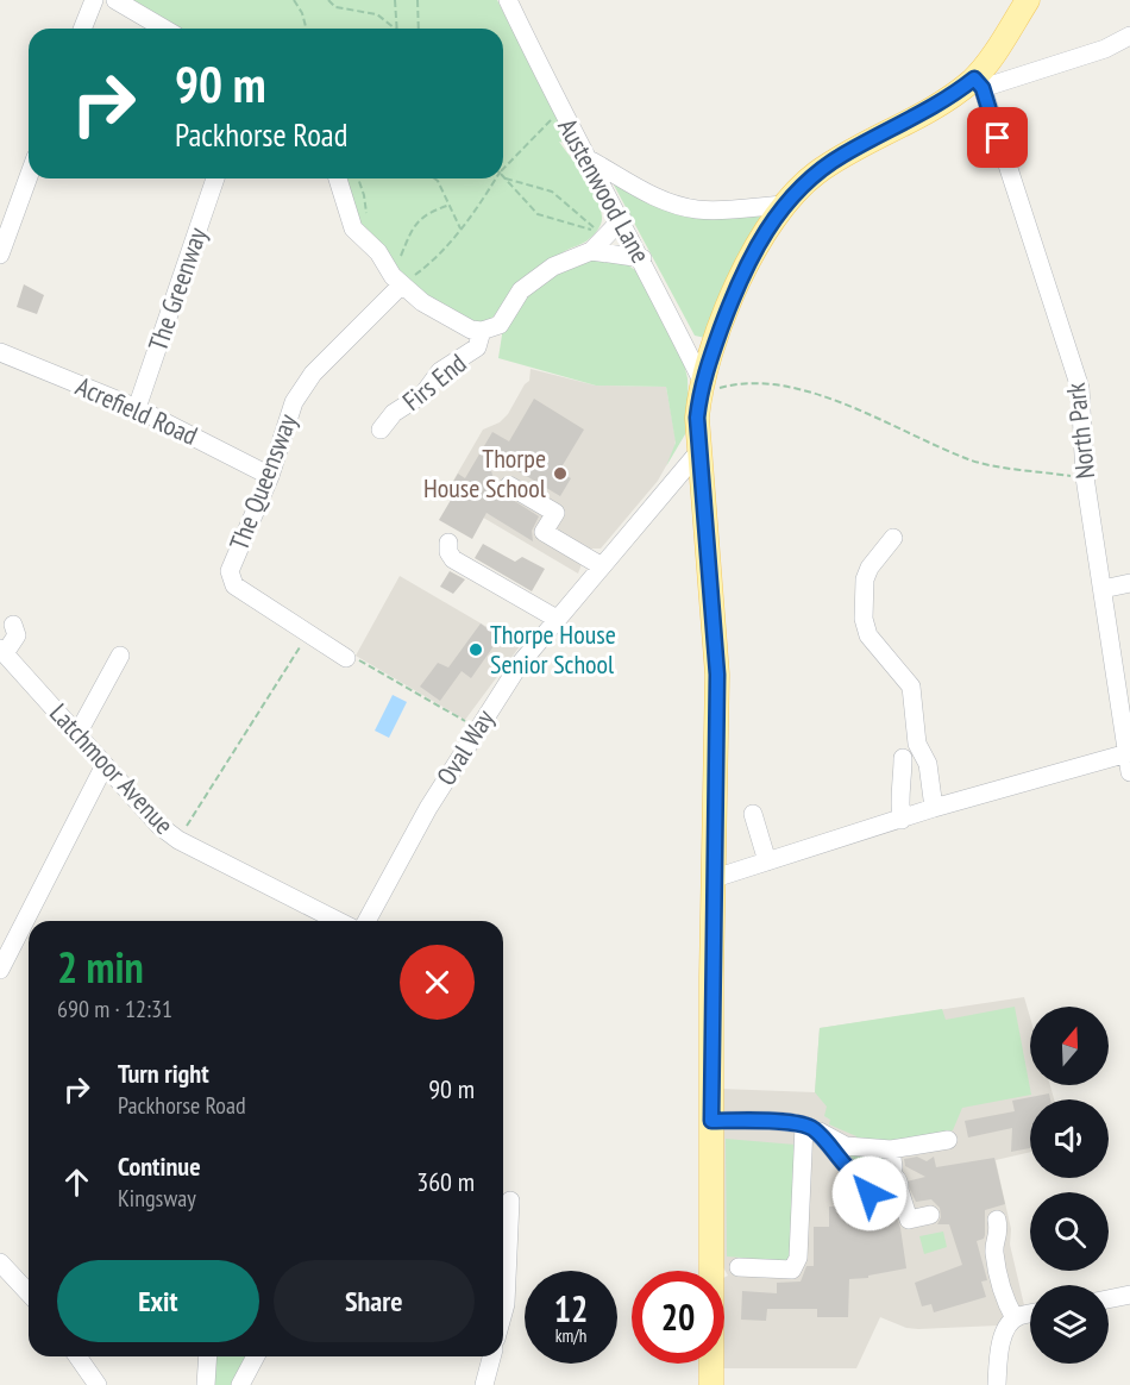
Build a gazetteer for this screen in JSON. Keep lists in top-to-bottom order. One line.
{"streets":{"street":["Austenwood Lane","The Greenway","Firs End","Acrefield Road","North Park","The Queensway","Oval Way","Latchmoor Avenue"]},"crossings":[["The Greenway","Acrefield Road"],["Acrefield Road","The Queensway"]],"places":["Thorpe House School","Thorpe House Senior School"],"north":"top","page":{"turn":["90 m","Packhorse Road"],"heading":["2 min","690 m · 12:31"],"list":[{"name":"Turn right","note":"Packhorse Road","value":"90 m"},{"name":"Continue","note":"Kingsway","value":"360 m"}],"buttons":["Exit","Share"],"speed":"12 km/h","limit":"20"}}
